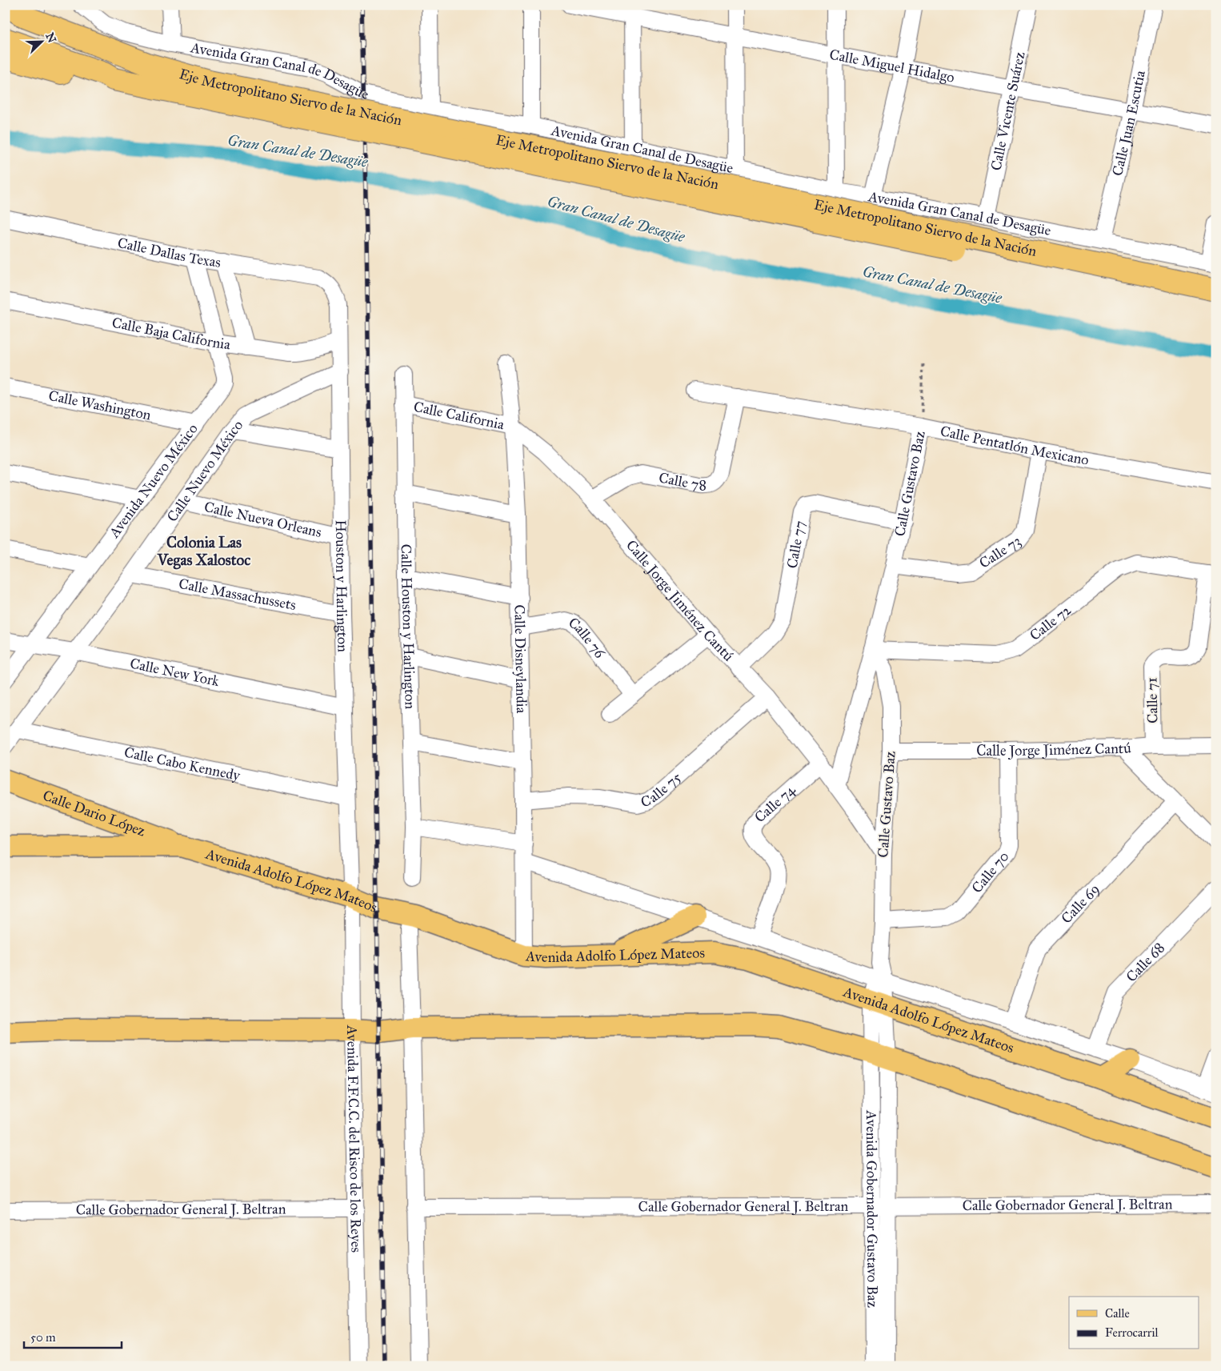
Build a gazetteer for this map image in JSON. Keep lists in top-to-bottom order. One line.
{"streets":{"highway":["Eje Metropolitano Siervo de la Nación"],"main road":["Calle Dario López","Avenida Adolfo López Mateos"],"street":["Calle Miguel Hidalgo","Avenida Gran Canal de Desagüe","Calle Vicente Suárez","Calle Juan Escutia","Calle Dallas Texas","Calle Baja California","Calle Washington","Calle California","Calle Pentatlón Mexicano","Calle Nuevo México","Avenida Nuevo México","Calle 78","Calle Gustavo Baz","Calle Nueva Orleans","Calle 77","Calle 73","Houston y Harlington","Calle Massachussets","Calle Jorge Jiménez Cantú","Calle 72","Calle Houston y Harlington","Calle 76","Calle Disneylandia","Calle New York","Calle 71","Calle Cabo Kennedy","Calle 75","Calle 74","Calle 70","Calle 69","Calle 68","Avenida F.F.C.C. del Risco de los Reyes","Calle Gobernador General J. Beltran","Avenida Gobernador Gustavo Baz"]},"crossings":[["Calle Miguel Hidalgo","Calle Vicente Suárez"],["Calle Miguel Hidalgo","Calle Juan Escutia"],["Avenida Gran Canal de Desagüe","Calle Vicente Suárez"],["Avenida Gran Canal de Desagüe","Calle Juan Escutia"],["Calle Dallas Texas","Avenida Nuevo México"],["Calle Dallas Texas","Houston y Harlington"],["Calle Baja California","Avenida Nuevo México"],["Calle Baja California","Houston y Harlington"],["Calle Washington","Avenida Nuevo México"],["Calle California","Calle Jorge Jiménez Cantú"],["Calle California","Calle Houston y Harlington"],["Calle California","Calle Disneylandia"],["Calle Pentatlón Mexicano","Calle 78"],["Calle Pentatlón Mexicano","Calle Gustavo Baz"],["Calle Pentatlón Mexicano","Calle 73"],["Calle Nuevo México","Calle Nueva Orleans"],["Calle Nuevo México","Houston y Harlington"],["Calle Nuevo México","Calle Massachussets"],["Calle Nuevo México","Calle New York"],["Calle Nuevo México","Calle Cabo Kennedy"],["Avenida Nuevo México","Calle New York"],["Calle 78","Calle Jorge Jiménez Cantú"],["Calle Gustavo Baz","Calle 77"],["Calle Gustavo Baz","Calle 73"],["Calle Gustavo Baz","Calle Jorge Jiménez Cantú"],["Calle Gustavo Baz","Calle 72"],["Calle Gustavo Baz","Calle 70"],["Calle Gustavo Baz","Avenida Adolfo López Mateos"],["Calle Gustavo Baz","Avenida Gobernador Gustavo Baz"],["Calle Nueva Orleans","Houston y Harlington"],["Calle 77","Calle Jorge Jiménez Cantú"],["Houston y Harlington","Calle Massachussets"],["Houston y Harlington","Calle New York"],["Houston y Harlington","Calle Cabo Kennedy"],["Calle Jorge Jiménez Cantú","Calle Disneylandia"],["Calle Jorge Jiménez Cantú","Calle 71"],["Calle Jorge Jiménez Cantú","Calle 75"],["Calle Jorge Jiménez Cantú","Calle 74"],["Calle Jorge Jiménez Cantú","Calle 70"],["Calle 72","Calle 71"],["Calle 76","Calle Disneylandia"],["Calle Disneylandia","Calle 75"],["Calle Disneylandia","Avenida Adolfo López Mateos"],["Calle Dario López","Avenida Adolfo López Mateos"],["Avenida F.F.C.C. del Risco de los Reyes","Calle Gobernador General J. Beltran"],["Calle Gobernador General J. Beltran","Avenida Gobernador Gustavo Baz"]],"districts":["Colonia Las Vegas Xalostoc"],"water":["Gran Canal de Desagüe"],"legend":["Calle","Ferrocarril"],"scale_bar":"50 m","north":"top right"}
